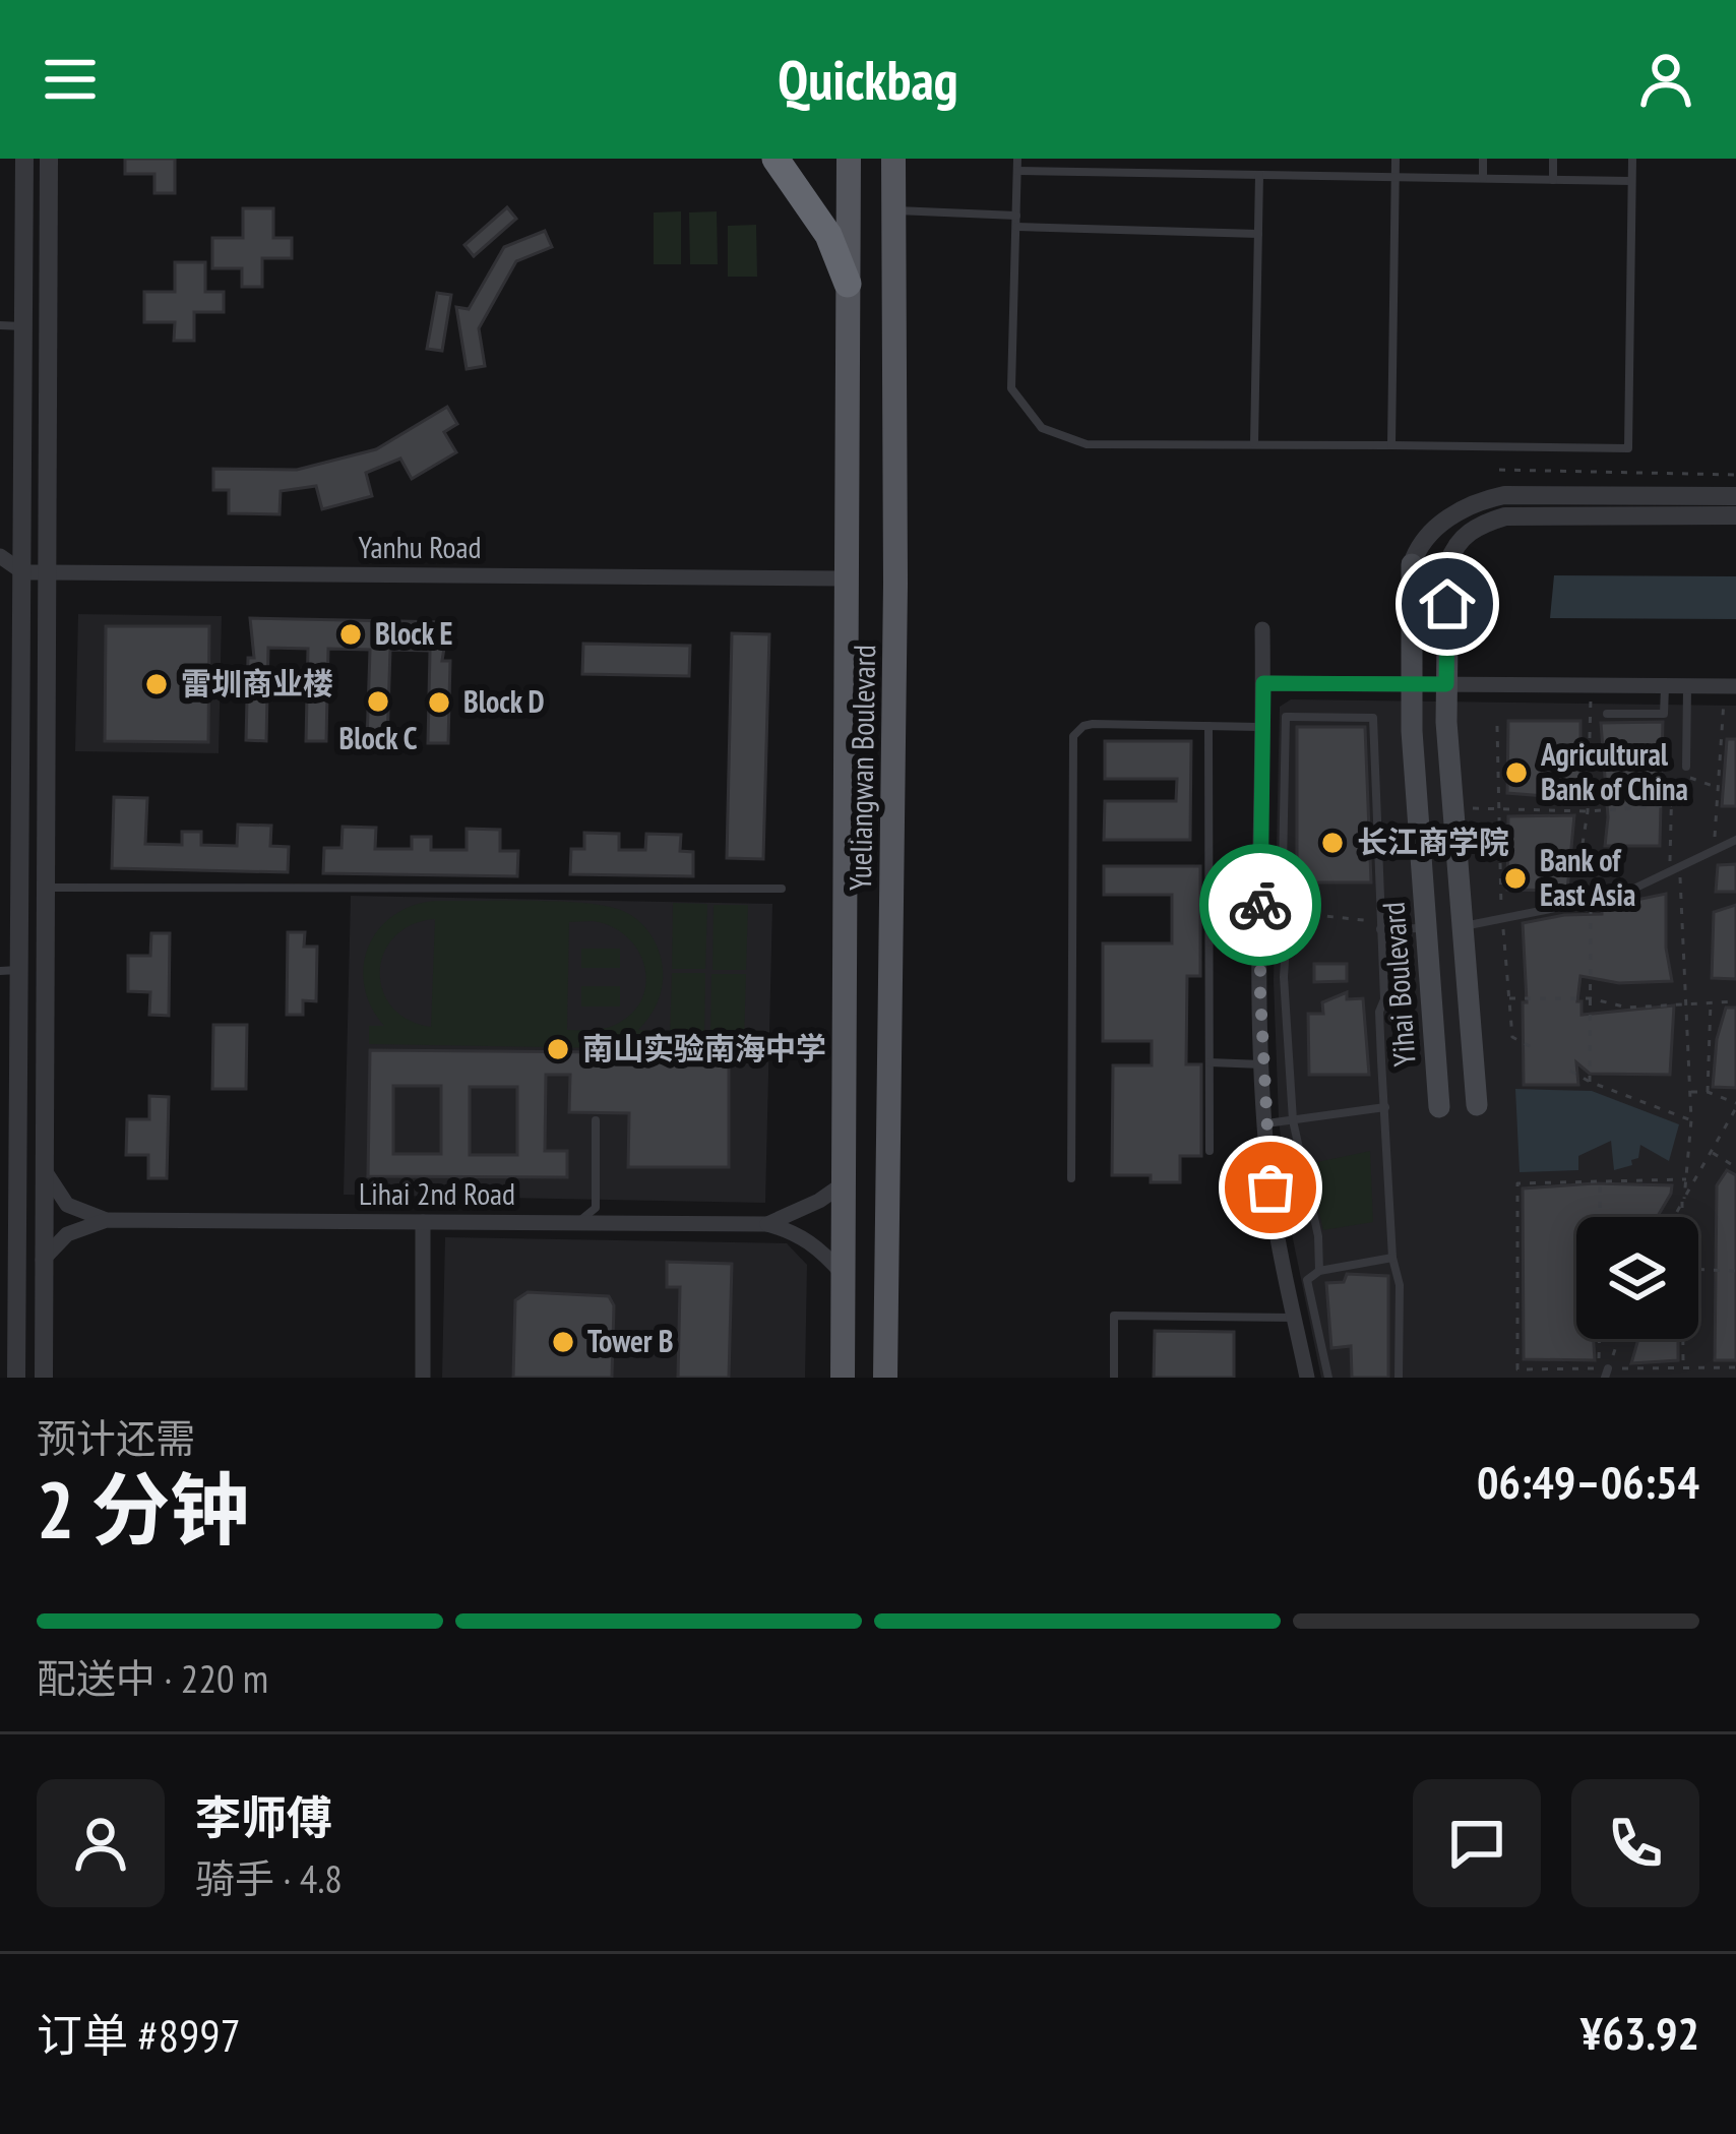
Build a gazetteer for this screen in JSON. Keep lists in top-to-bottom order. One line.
{"streets":{"main road":["Yueliangwan Boulevard","Yihai Boulevard"],"street":["Yanhu Road","Lihai 2nd Road"]},"crossings":[["Yanhu Road","Yueliangwan Boulevard"],["Yueliangwan Boulevard","Lihai 2nd Road"]],"places":["Block E","雷圳商业楼","Block C","Block D","Agricultural Bank of China","长江商学院","Bank of East Asia","南山实验南海中学","Tower B"],"page":{"header":"Quickbag","heading":["2 分钟","预计还需","06:49–06:54"],"panel":["李师傅","骑手 · 4.8","订单 #8997","¥63.92"],"bar":"配送中 · 220 m"}}
